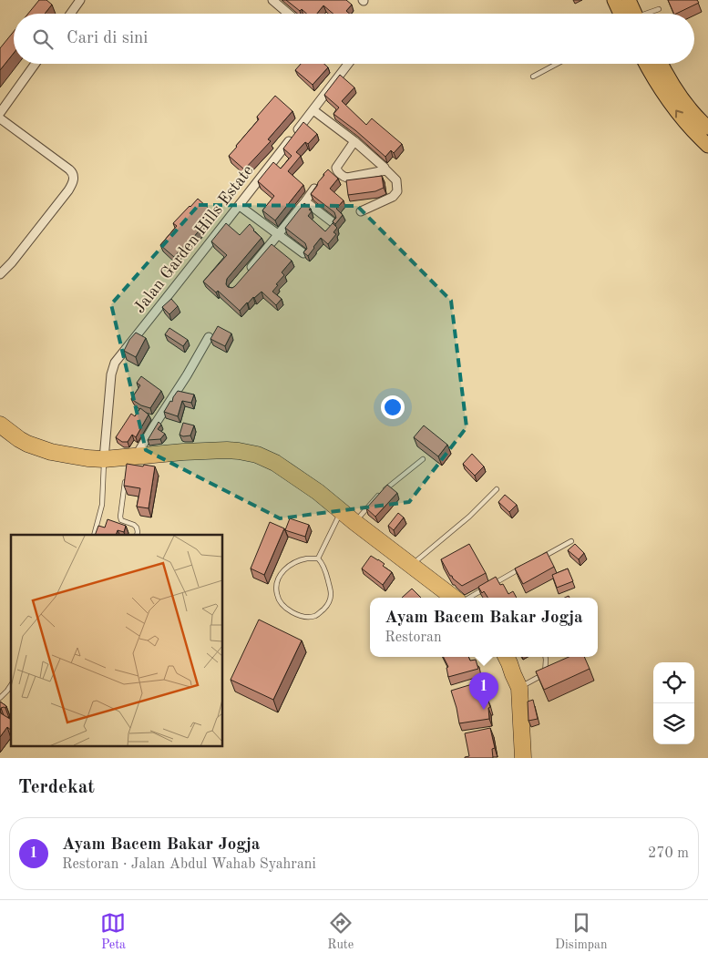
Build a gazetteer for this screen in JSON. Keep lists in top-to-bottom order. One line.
{"streets":{"street":["Jalan Garden Hills Estate"]},"page":{"search":"Cari di sini","popup":["Ayam Bacem Bakar Jogja","Restoran"],"pins":"1","heading":"Terdekat","list":[{"mark":"1","name":"Ayam Bacem Bakar Jogja","note":"Restoran · Jalan Abdul Wahab Syahrani","value":"270 m"}],"nav":["Peta","Rute","Disimpan"]}}
